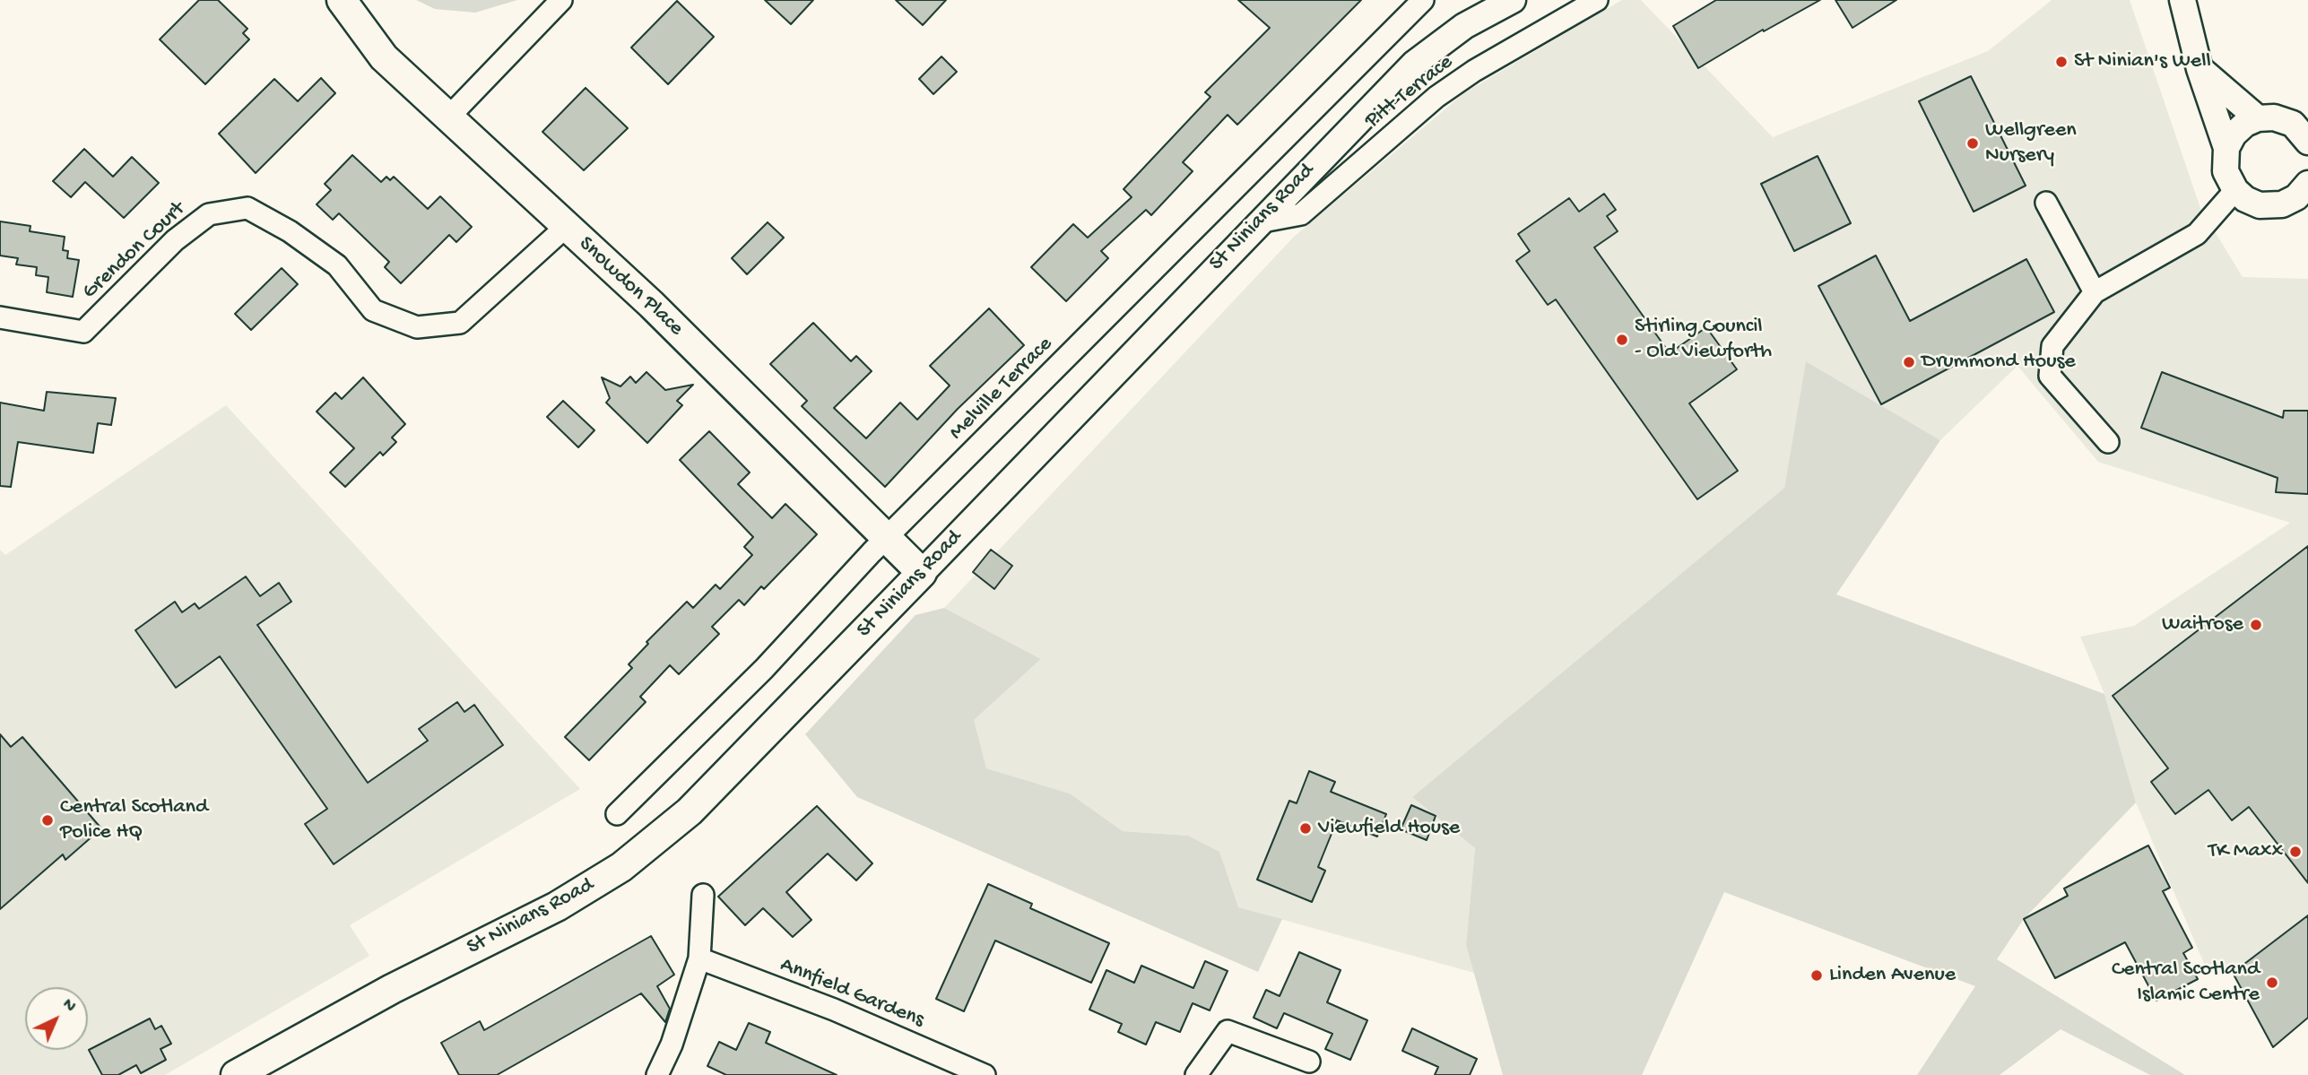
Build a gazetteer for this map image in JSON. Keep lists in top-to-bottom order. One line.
{"streets":{"main road":["St Ninians Road","Snowdon Place"],"street":["Pitt Terrace","Grendon Court","Melville Terrace","Annfield Gardens"]},"crossings":[["Pitt Terrace","St Ninians Road"],["St Ninians Road","Snowdon Place"],["Grendon Court","Snowdon Place"],["Snowdon Place","Melville Terrace"]],"places":["St Ninian's Well","Wellgreen Nursery","Stirling Council - Old Viewforth","Drummond House","Waitrose","Central Scotland Police HQ","Viewfield House","TK Maxx","Linden Avenue","Central Scotland Islamic Centre"],"north":"top right"}
